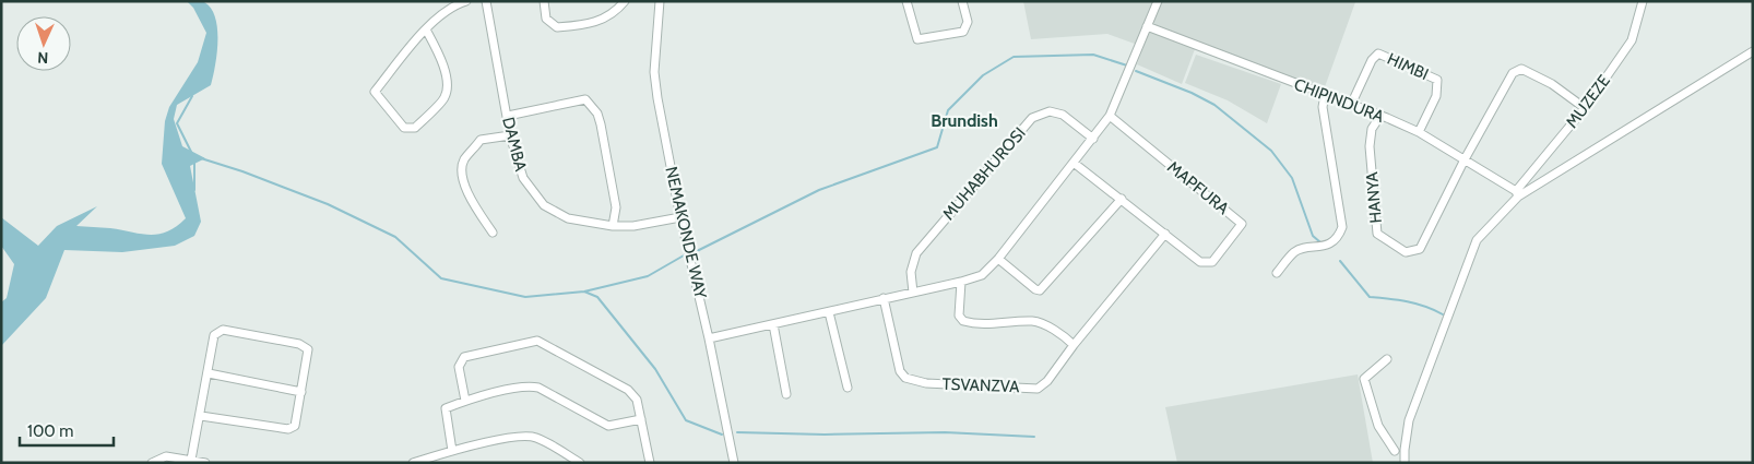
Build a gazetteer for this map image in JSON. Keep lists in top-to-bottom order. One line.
{"streets":{"street":["HIMBI","CHIPINDURA","MUZEZE","DAMBA","MUHABHUROSI","MAPFURA","HANYA","NEMAKONDE WAY","TSVANZVA"]},"crossings":[["HIMBI","CHIPINDURA"],["CHIPINDURA","MUZEZE"],["CHIPINDURA","HANYA"],["DAMBA","NEMAKONDE WAY"],["MAPFURA","TSVANZVA"]],"districts":["Brundish"],"scale_bar":"100 m","north":"bottom"}
